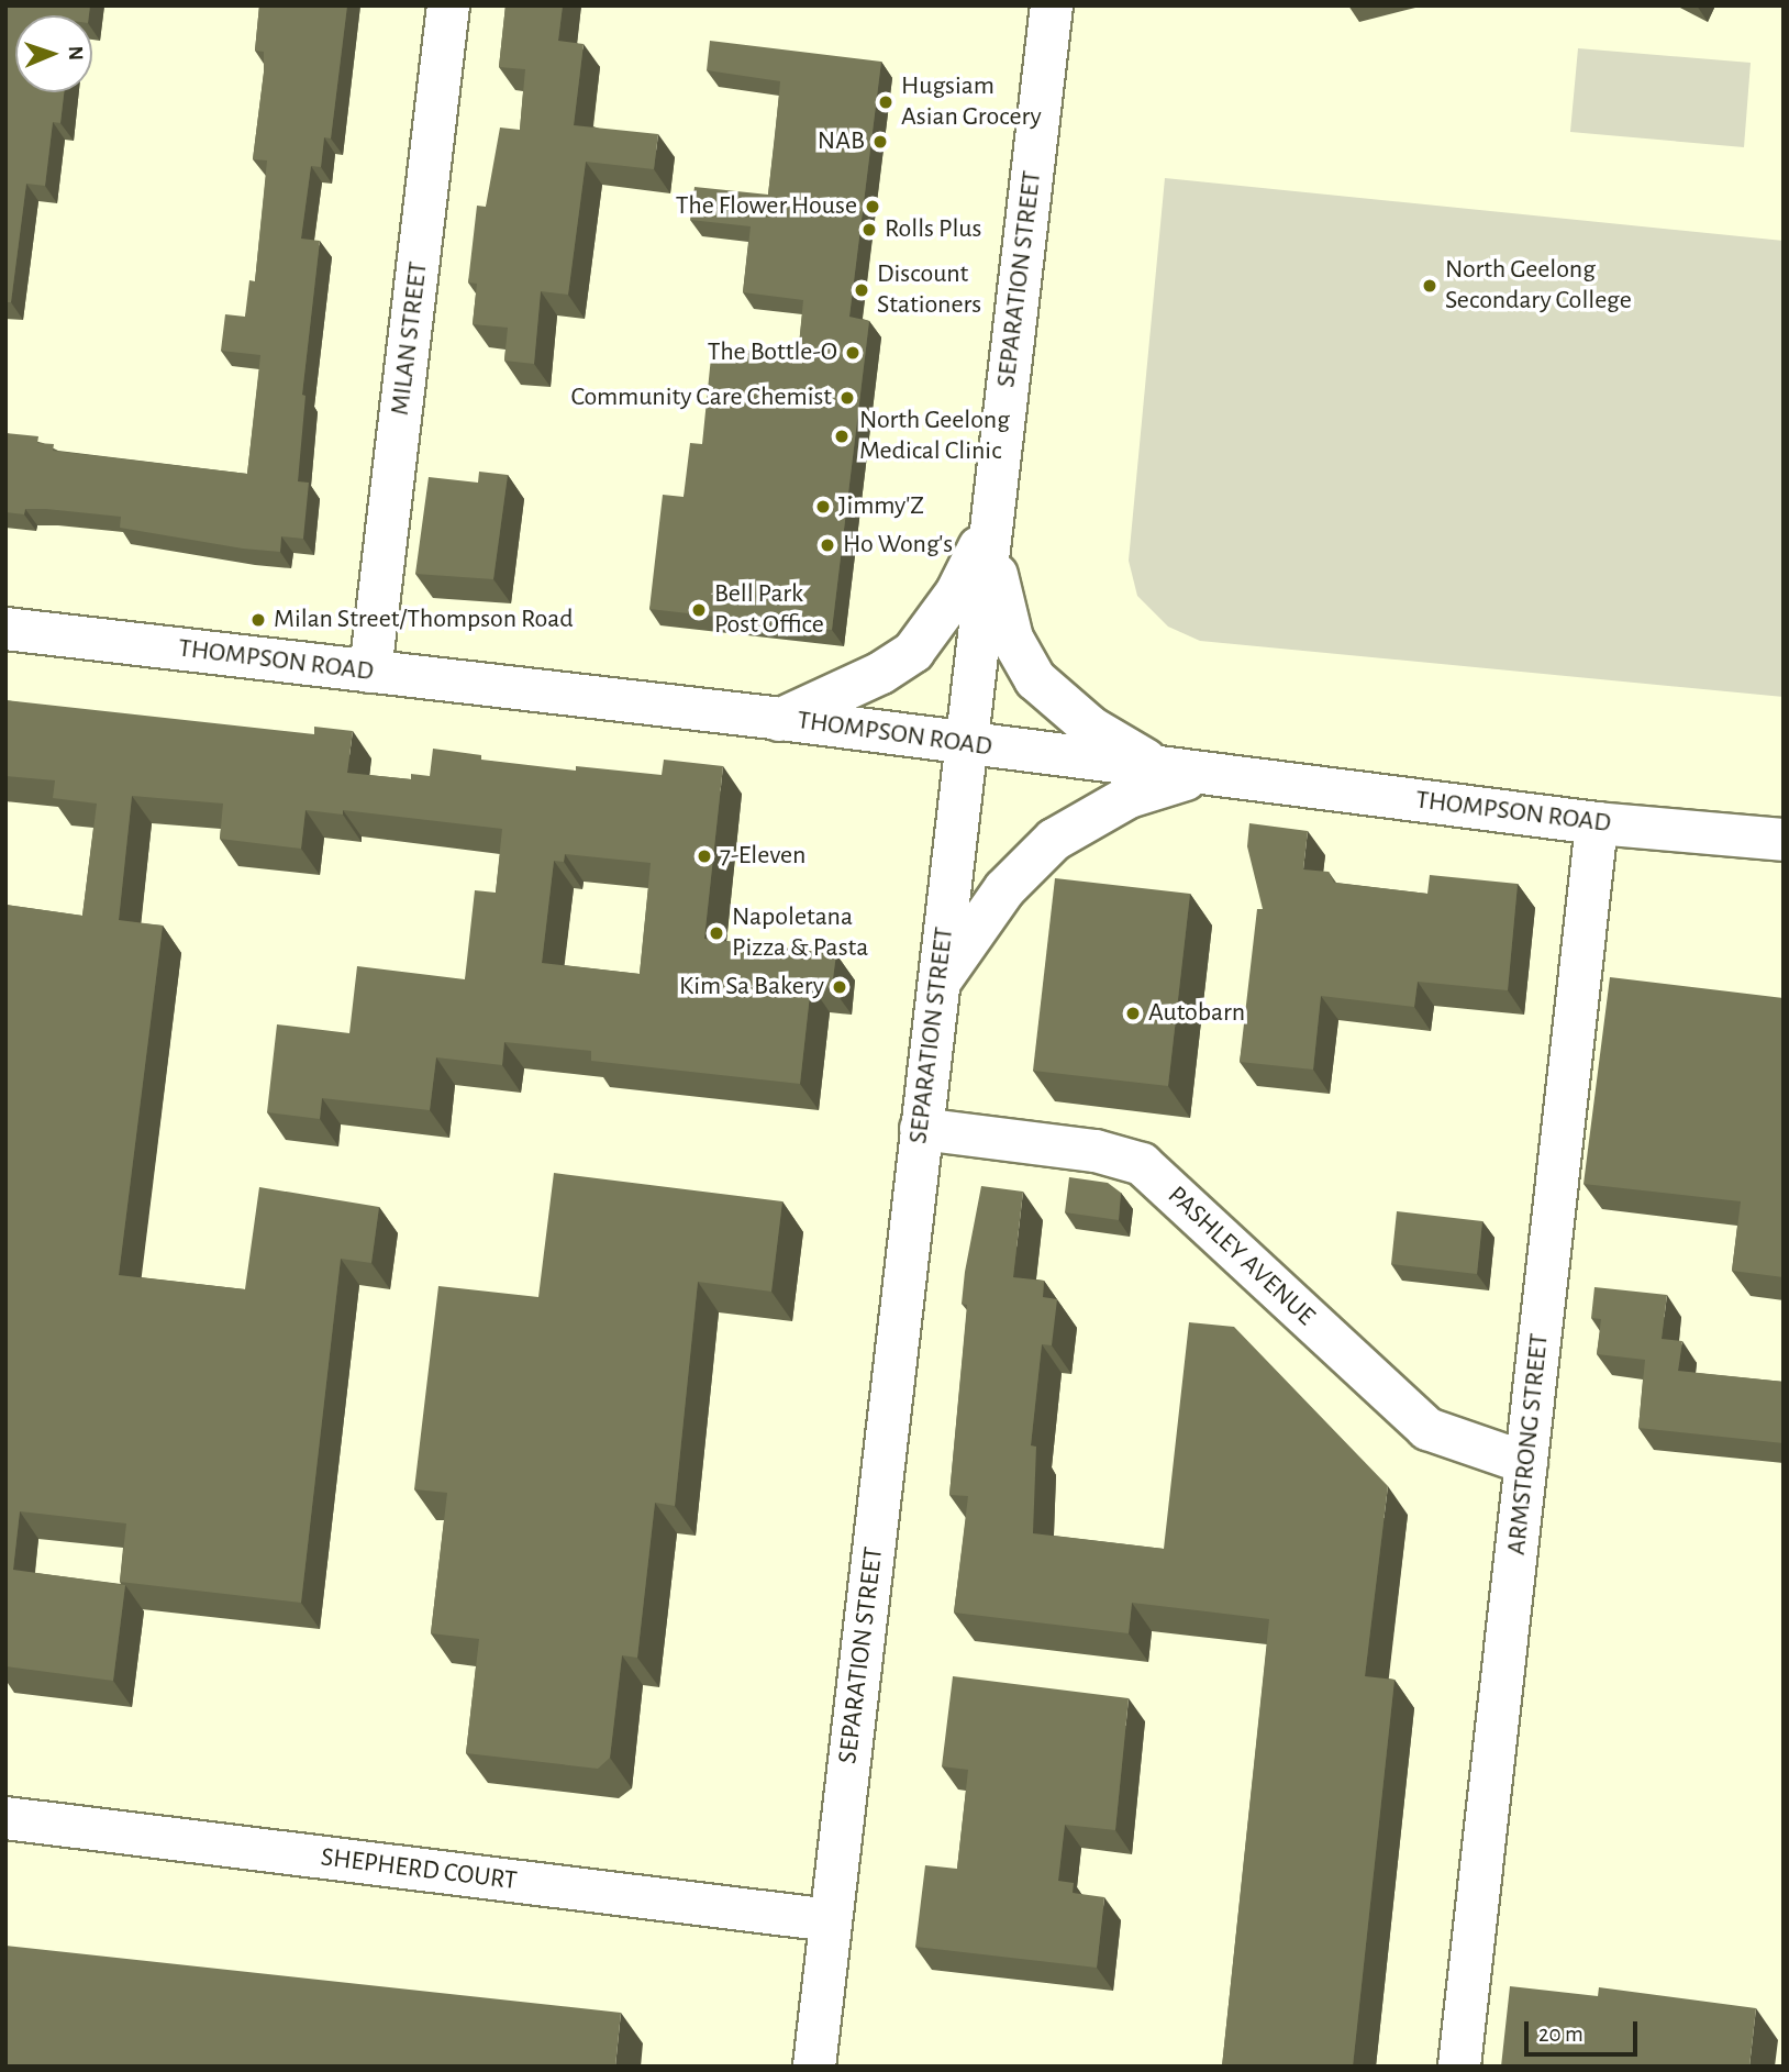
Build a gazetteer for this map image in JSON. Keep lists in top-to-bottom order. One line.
{"streets":{"main road":["SEPARATION STREET","MILAN STREET","THOMPSON ROAD","PASHLEY AVENUE","ARMSTRONG STREET","SHEPHERD COURT"]},"crossings":[["SEPARATION STREET","THOMPSON ROAD"],["SEPARATION STREET","PASHLEY AVENUE"],["SEPARATION STREET","SHEPHERD COURT"],["MILAN STREET","THOMPSON ROAD"],["THOMPSON ROAD","ARMSTRONG STREET"],["PASHLEY AVENUE","ARMSTRONG STREET"]],"places":["Hugsiam Asian Grocery","NAB","The Flower House","Rolls Plus","North Geelong Secondary College","Discount Stationers","The Bottle-O","Community Care Chemist","North Geelong Medical Clinic","Jimmy'Z","Ho Wong's","Bell Park Post Office","Milan Street/Thompson Road","7-Eleven","Napoletana Pizza & Pasta","Kim Sa Bakery","Autobarn"],"scale_bar":"20 m","north":"right"}
